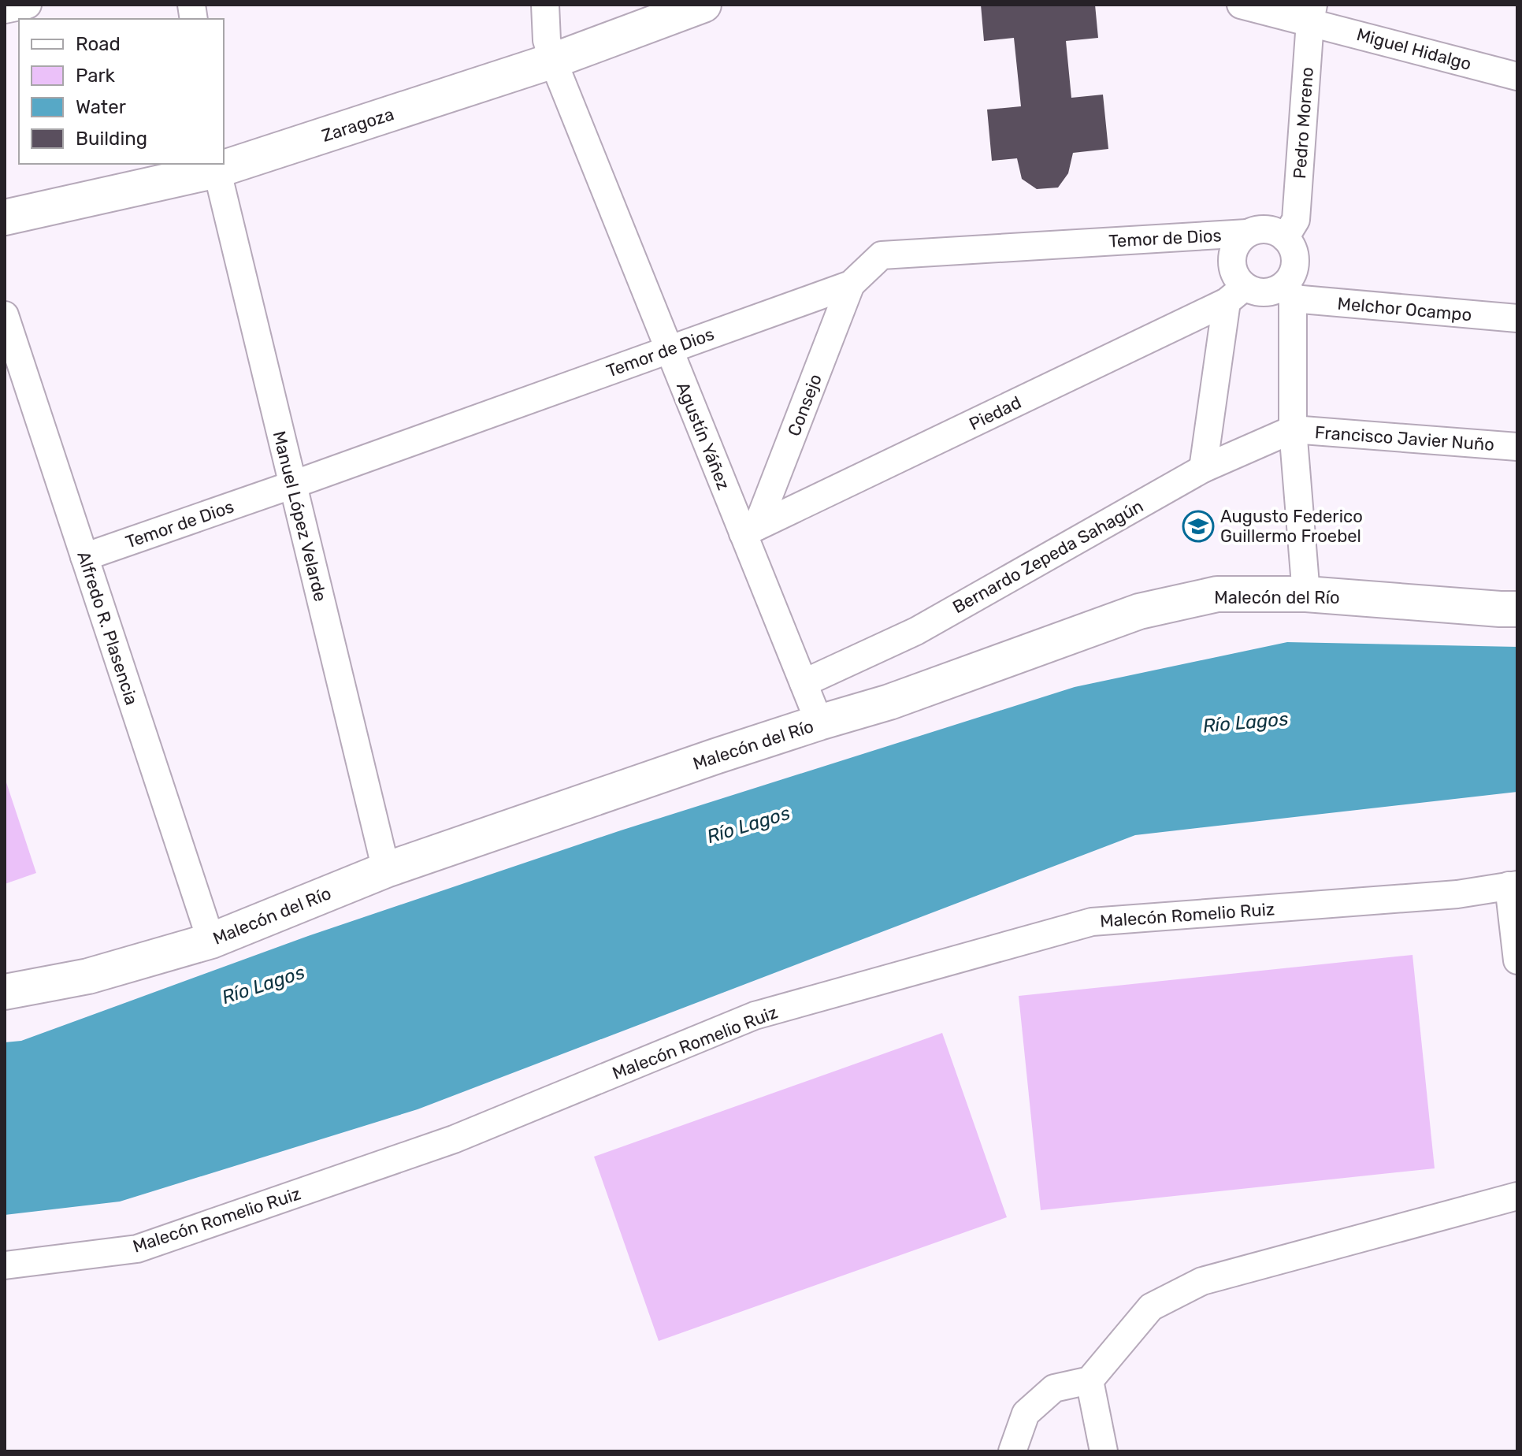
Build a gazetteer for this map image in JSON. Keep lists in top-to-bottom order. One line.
{"streets":{"street":["Miguel Hidalgo","Pedro Moreno","Zaragoza","Temor de Dios","Melchor Ocampo","Consejo","Piedad","Agustín Yáñez","Francisco Javier Nuño","Manuel López Velarde","Bernardo Zepeda Sahagún","Malecón del Río","Alfredo R. Plasencia","Malecón Romelio Ruiz"]},"crossings":[["Miguel Hidalgo","Pedro Moreno"],["Pedro Moreno","Temor de Dios"],["Zaragoza","Agustín Yáñez"],["Zaragoza","Manuel López Velarde"],["Temor de Dios","Consejo"],["Temor de Dios","Agustín Yáñez"],["Temor de Dios","Manuel López Velarde"],["Temor de Dios","Alfredo R. Plasencia"],["Melchor Ocampo","Piedad"],["Consejo","Piedad"],["Consejo","Agustín Yáñez"],["Piedad","Agustín Yáñez"],["Agustín Yáñez","Bernardo Zepeda Sahagún"],["Agustín Yáñez","Malecón del Río"],["Francisco Javier Nuño","Bernardo Zepeda Sahagún"],["Manuel López Velarde","Malecón del Río"],["Malecón del Río","Alfredo R. Plasencia"]],"water":["Río Lagos"],"places":{"school or university":["Augusto Federico Guillermo Froebel"]},"legend":["Road","Park","Water","Building"]}
